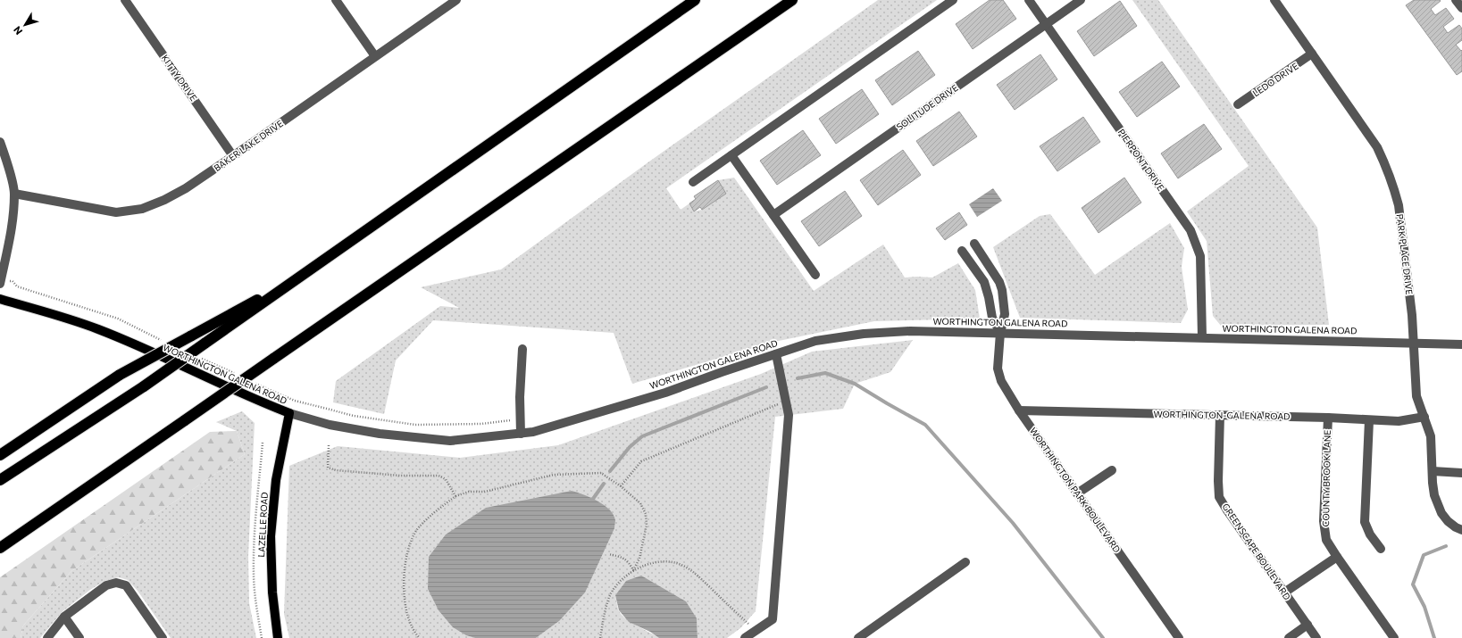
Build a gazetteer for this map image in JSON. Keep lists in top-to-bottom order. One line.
{"streets":{"main road":["WORTHINGTON GALENA ROAD","LAZELLE ROAD"],"street":["KITTY DRIVE","LEDO DRIVE","SOLITUDE DRIVE","BAKER LAKE DRIVE","PIERPONT DRIVE","PARK PLACE DRIVE","WORTHINGTON-GALENA ROAD","COUNTY BROOK LANE","WORTHINGTON PARK BOULEVARD","GREENSCAPE BOULEVARD"]},"crossings":[["KITTY DRIVE","BAKER LAKE DRIVE"],["LEDO DRIVE","PARK PLACE DRIVE"],["SOLITUDE DRIVE","PIERPONT DRIVE"],["PIERPONT DRIVE","WORTHINGTON GALENA ROAD"],["PARK PLACE DRIVE","WORTHINGTON GALENA ROAD"],["PARK PLACE DRIVE","WORTHINGTON-GALENA ROAD"],["WORTHINGTON GALENA ROAD","WORTHINGTON PARK BOULEVARD"],["WORTHINGTON GALENA ROAD","LAZELLE ROAD"],["WORTHINGTON-GALENA ROAD","COUNTY BROOK LANE"],["WORTHINGTON-GALENA ROAD","WORTHINGTON PARK BOULEVARD"],["WORTHINGTON-GALENA ROAD","GREENSCAPE BOULEVARD"]],"north":"bottom left"}
